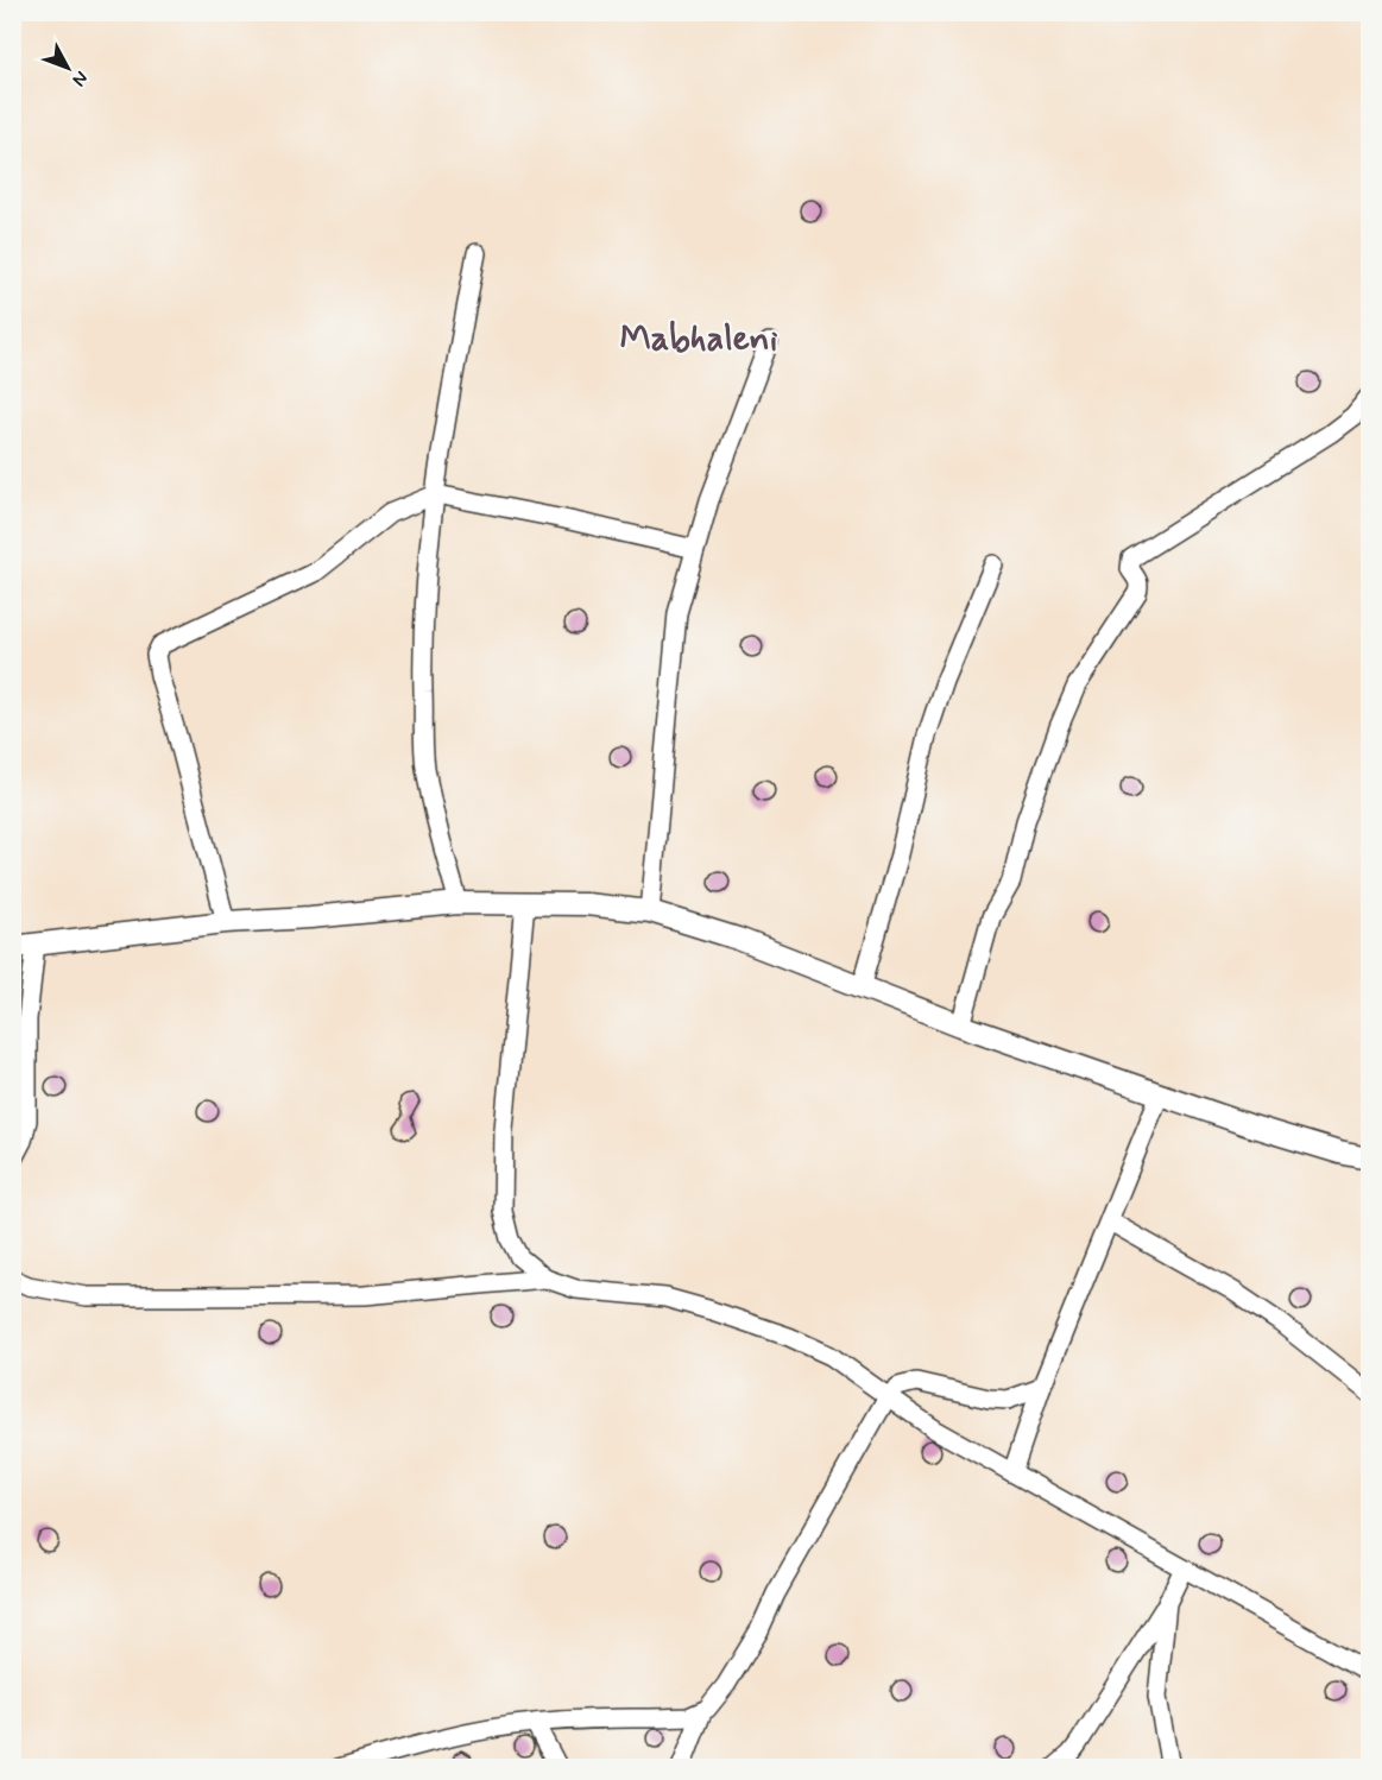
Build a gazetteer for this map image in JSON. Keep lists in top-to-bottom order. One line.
{"districts":["Mabhaleni"],"north":"bottom right"}
